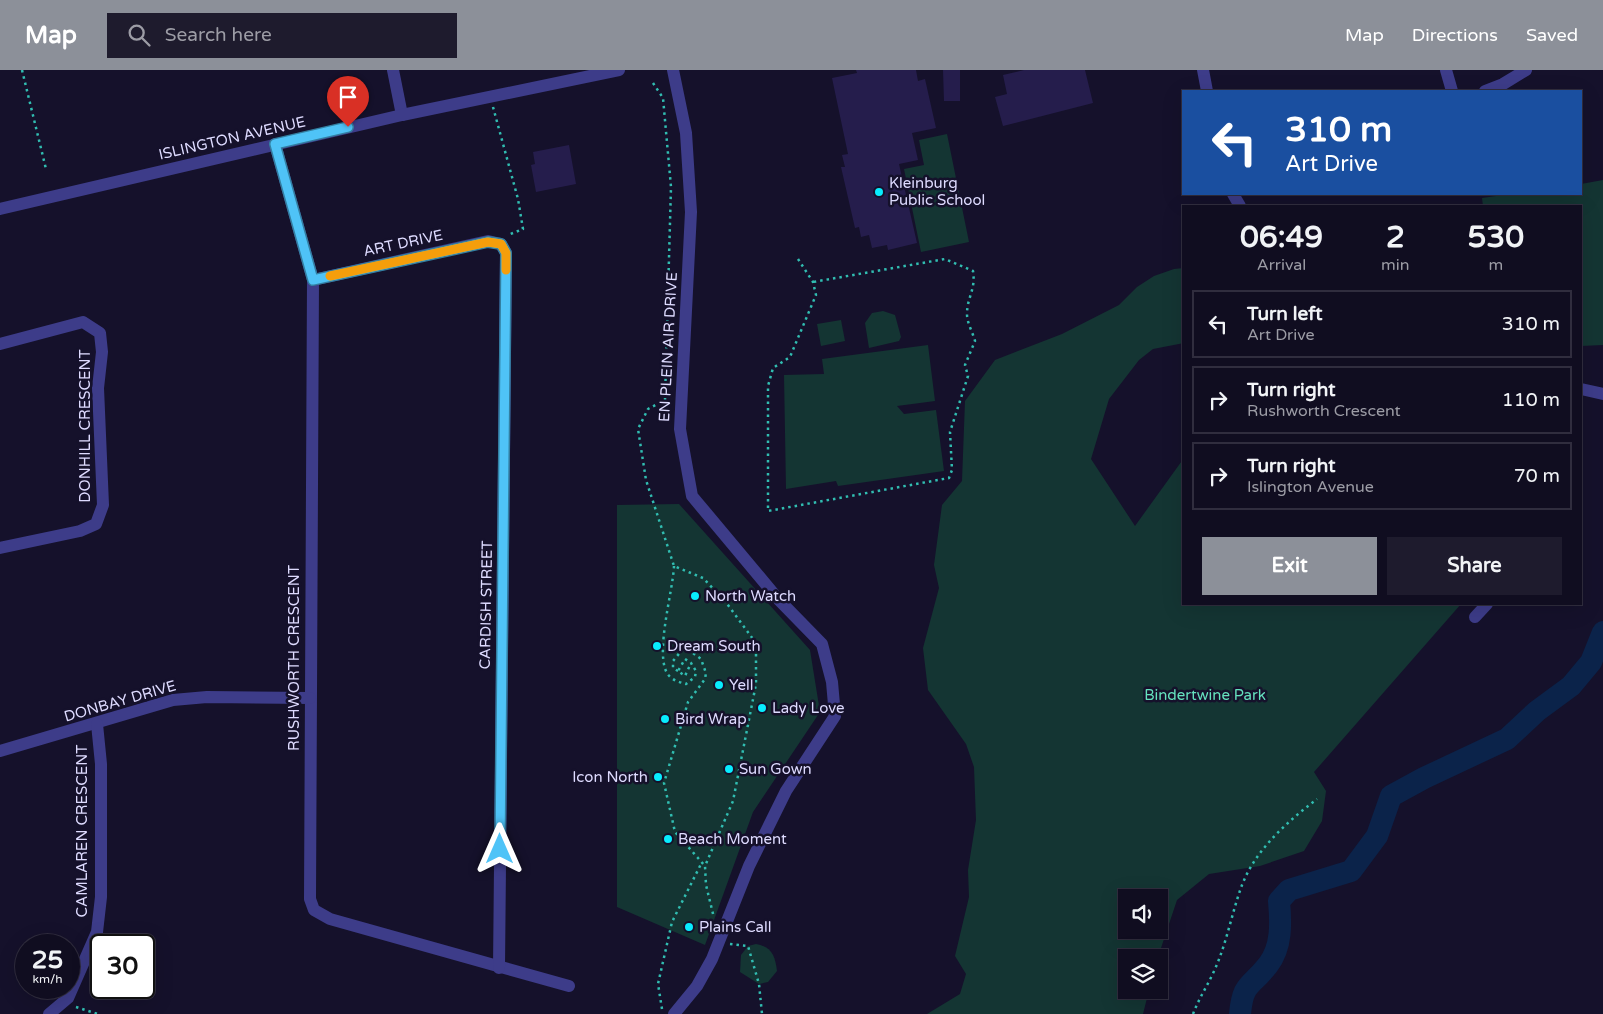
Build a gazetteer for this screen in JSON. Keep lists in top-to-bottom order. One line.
{"streets":{"street":["ISLINGTON AVENUE","ART DRIVE","EN PLEIN AIR DRIVE","DONHILL CRESCENT","CARDISH STREET","RUSHWORTH CRESCENT","DONBAY DRIVE","CAMLAREN CRESCENT"]},"crossings":[["ISLINGTON AVENUE","RUSHWORTH CRESCENT"],["ART DRIVE","CARDISH STREET"],["ART DRIVE","RUSHWORTH CRESCENT"],["CARDISH STREET","RUSHWORTH CRESCENT"],["RUSHWORTH CRESCENT","DONBAY DRIVE"],["DONBAY DRIVE","CAMLAREN CRESCENT"]],"parks":["Bindertwine Park"],"places":["Kleinburg Public School","North Watch","Dream South","Yell","Lady Love","Bird Wrap","Sun Gown","Icon North","Beach Moment","Plains Call"],"page":{"header":"Map","search":"Search here","nav":["Map","Directions","Saved"],"turn":["310 m","Art Drive"],"eta":["06:49","Arrival","2","min","530","m"],"list":[{"name":"Turn left","note":"Art Drive","value":"310 m"},{"name":"Turn right","note":"Rushworth Crescent","value":"110 m"},{"name":"Turn right","note":"Islington Avenue","value":"70 m"}],"buttons":["Exit","Share"],"speed":"25 km/h","limit":"30"}}
